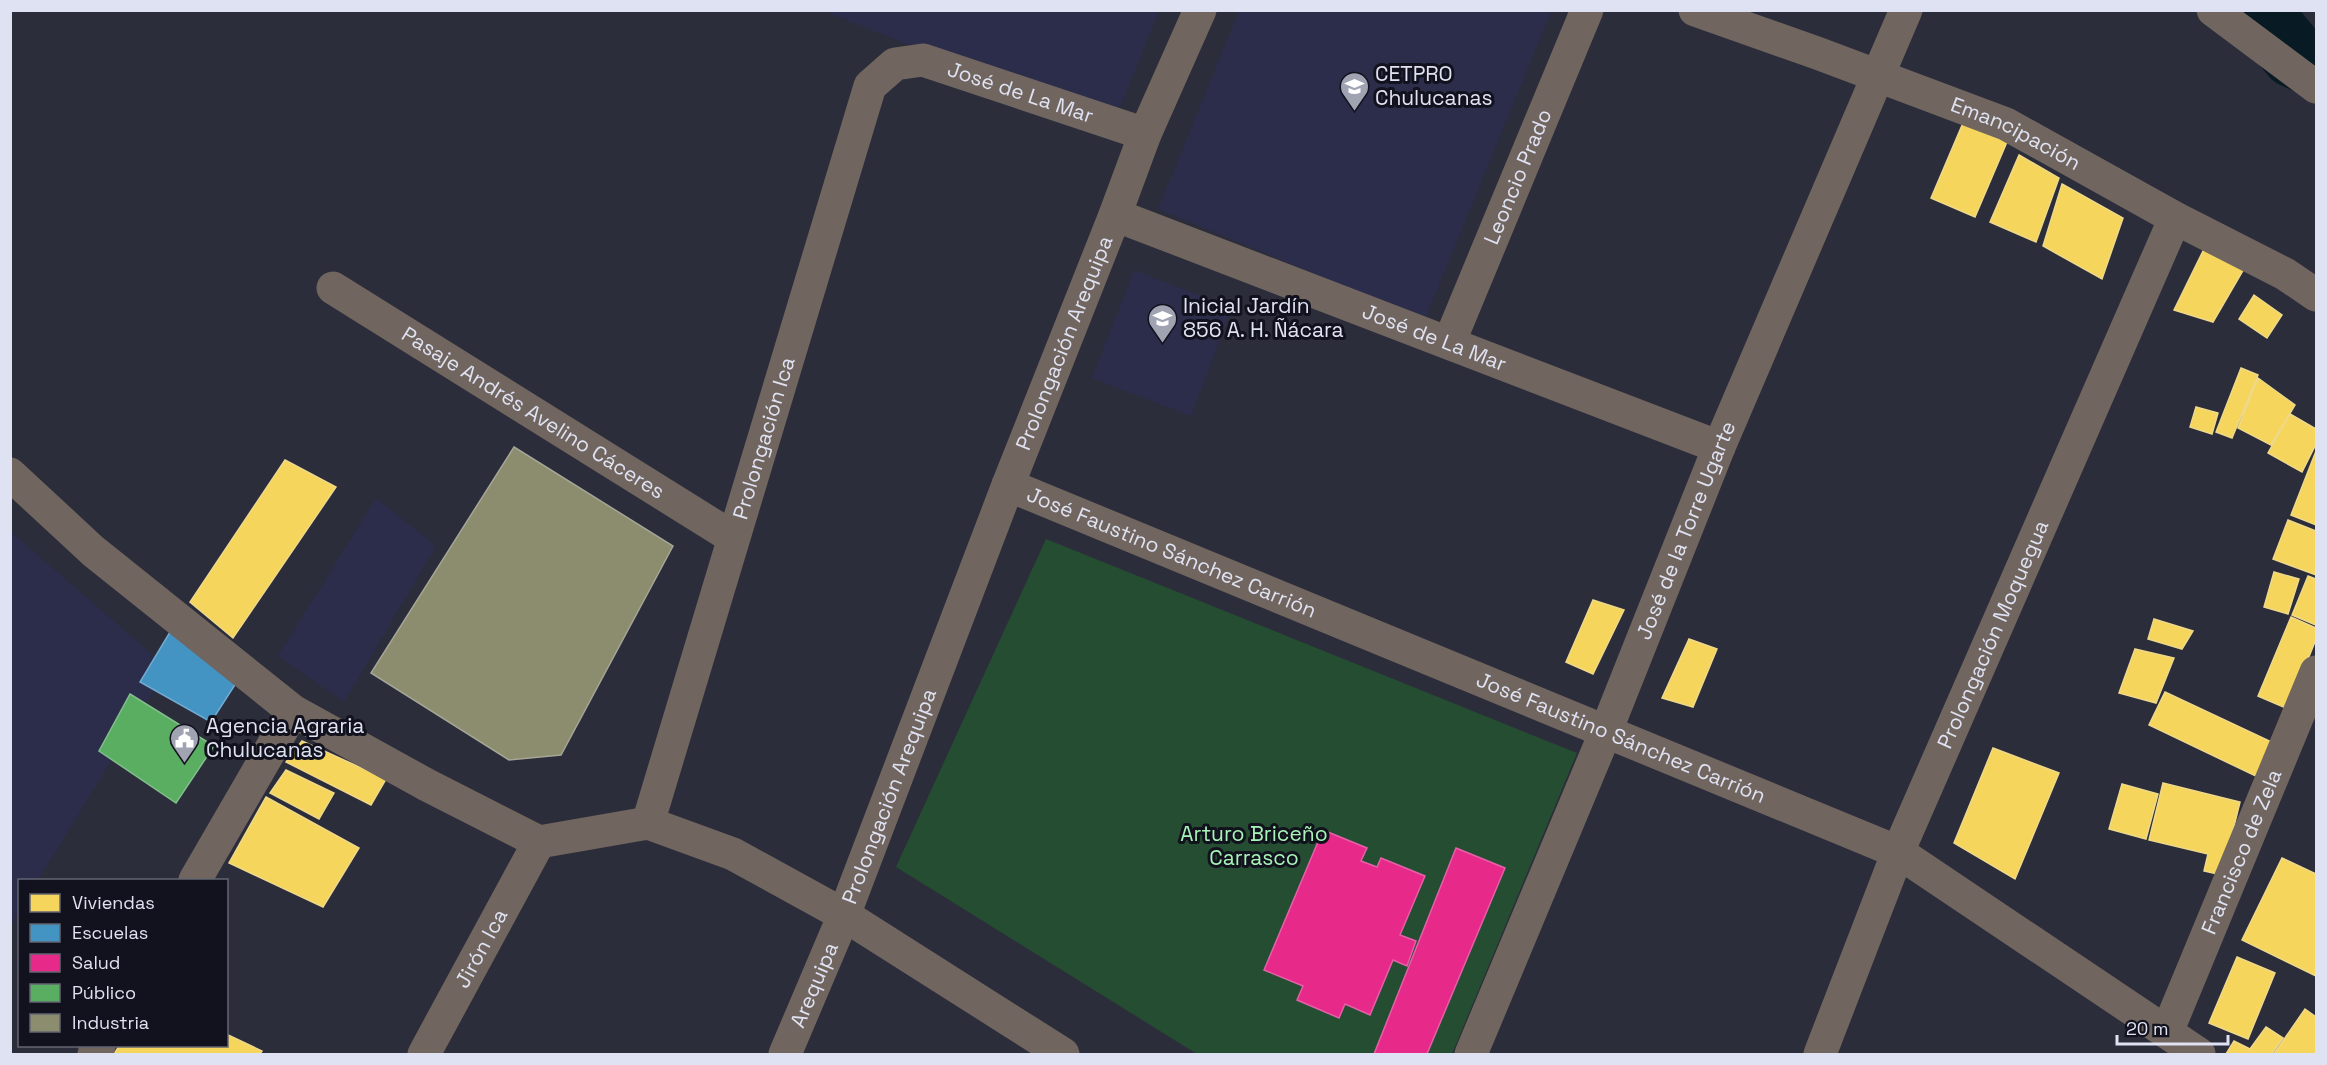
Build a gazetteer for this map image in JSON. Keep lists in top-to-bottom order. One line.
{"streets":{"street":["José de La Mar","Emancipación","Leoncio Prado","Prolongación Arequipa","Pasaje Andrés Avelino Cáceres","Prolongación Ica","José de la Torre Ugarte","José Faustino Sánchez Carrión","Prolongación Moquegua","Francisco de Zela","Jirón Ica","Arequipa"]},"crossings":[["José de La Mar","Leoncio Prado"],["José de La Mar","Prolongación Arequipa"],["José de La Mar","Prolongación Ica"],["José de La Mar","José de la Torre Ugarte"],["Emancipación","José de la Torre Ugarte"],["Emancipación","Prolongación Moquegua"],["Prolongación Arequipa","José Faustino Sánchez Carrión"],["Prolongación Arequipa","Arequipa"],["Pasaje Andrés Avelino Cáceres","Prolongación Ica"],["José de la Torre Ugarte","José Faustino Sánchez Carrión"],["José Faustino Sánchez Carrión","Prolongación Moquegua"],["José Faustino Sánchez Carrión","Francisco de Zela"]],"parks":["Arturo Briceño Carrasco"],"places":{"school or university":["CETPRO Chulucanas","Inicial Jardín 856 A. H. Ñácara"],"public building":["Agencia Agraria Chulucanas"]},"legend":["Viviendas","Escuelas","Salud","Público","Industria"],"scale_bar":"20 m"}
